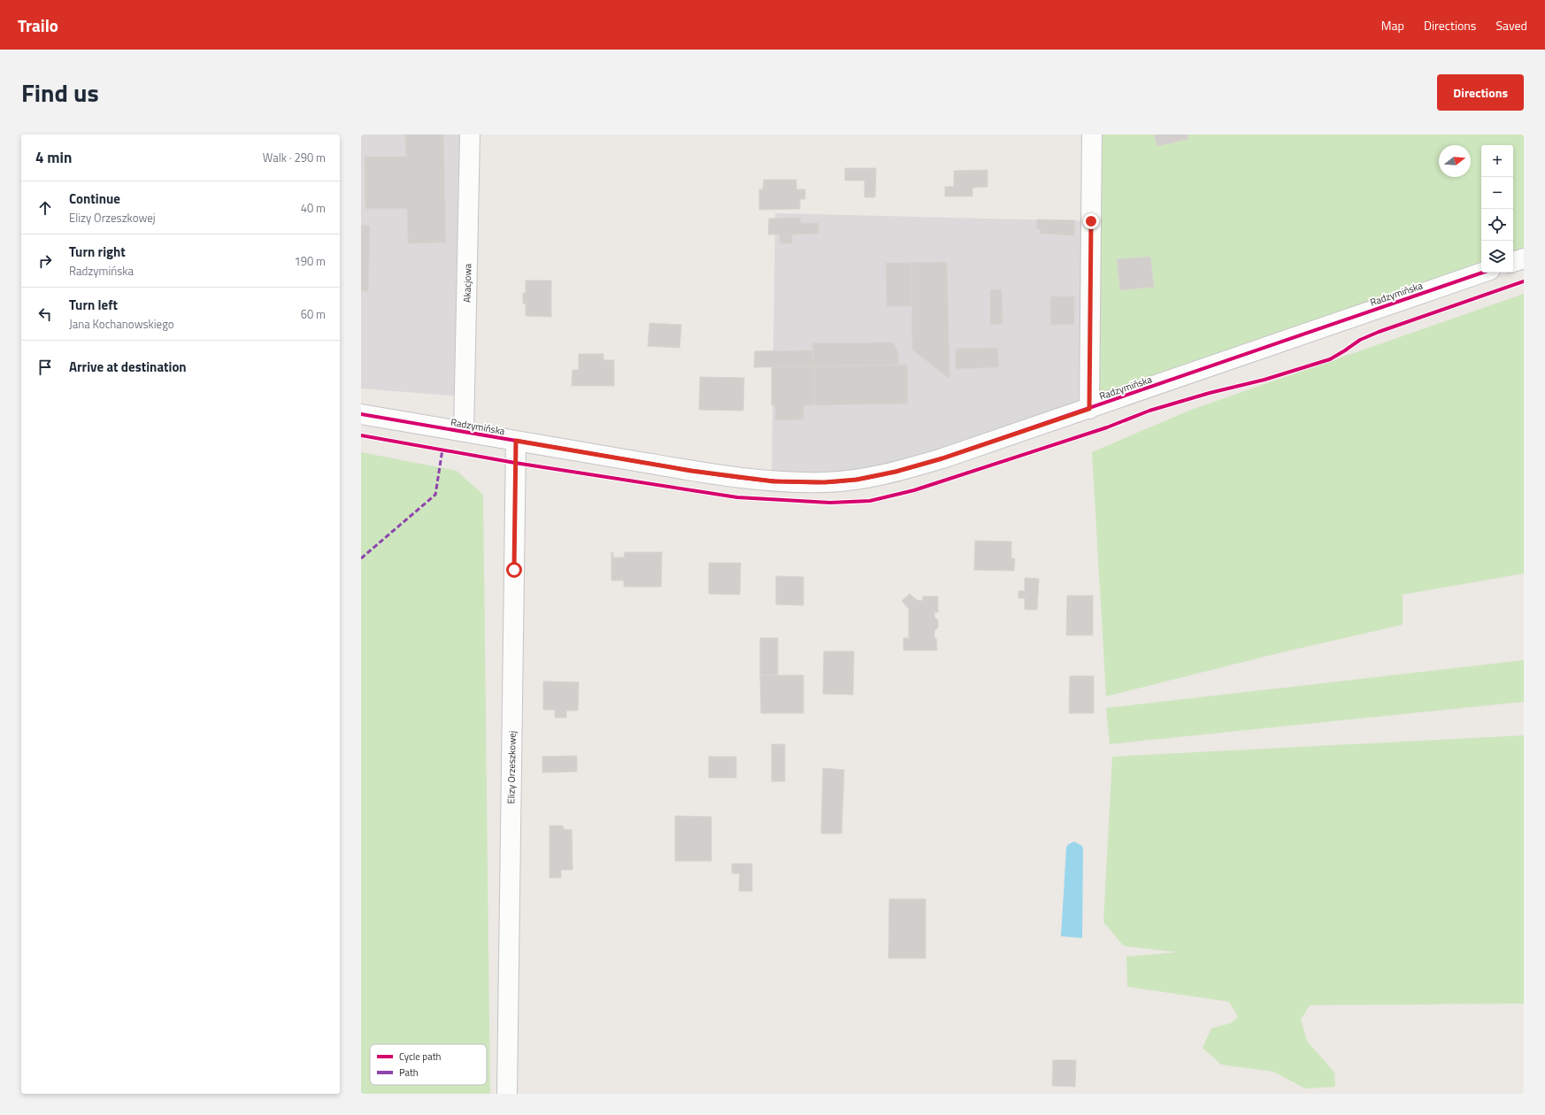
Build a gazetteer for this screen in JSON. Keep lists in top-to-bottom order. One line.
{"streets":{"street":["Akacjowa","Radzymińska","Elizy Orzeszkowej"]},"crossings":[["Akacjowa","Radzymińska"],["Radzymińska","Elizy Orzeszkowej"]],"legend":["Cycle path","Path"],"north":"right","page":{"header":"Trailo","nav":["Map","Directions","Saved"],"title":"Find us","buttons":"Directions","heading":["4 min","Walk · 290 m"],"map_buttons":["+","−"],"list":[["Continue","Elizy Orzeszkowej","40 m"],["Turn right","Radzymińska","190 m"],["Turn left","Jana Kochanowskiego","60 m"],"Arrive at destination"]}}
